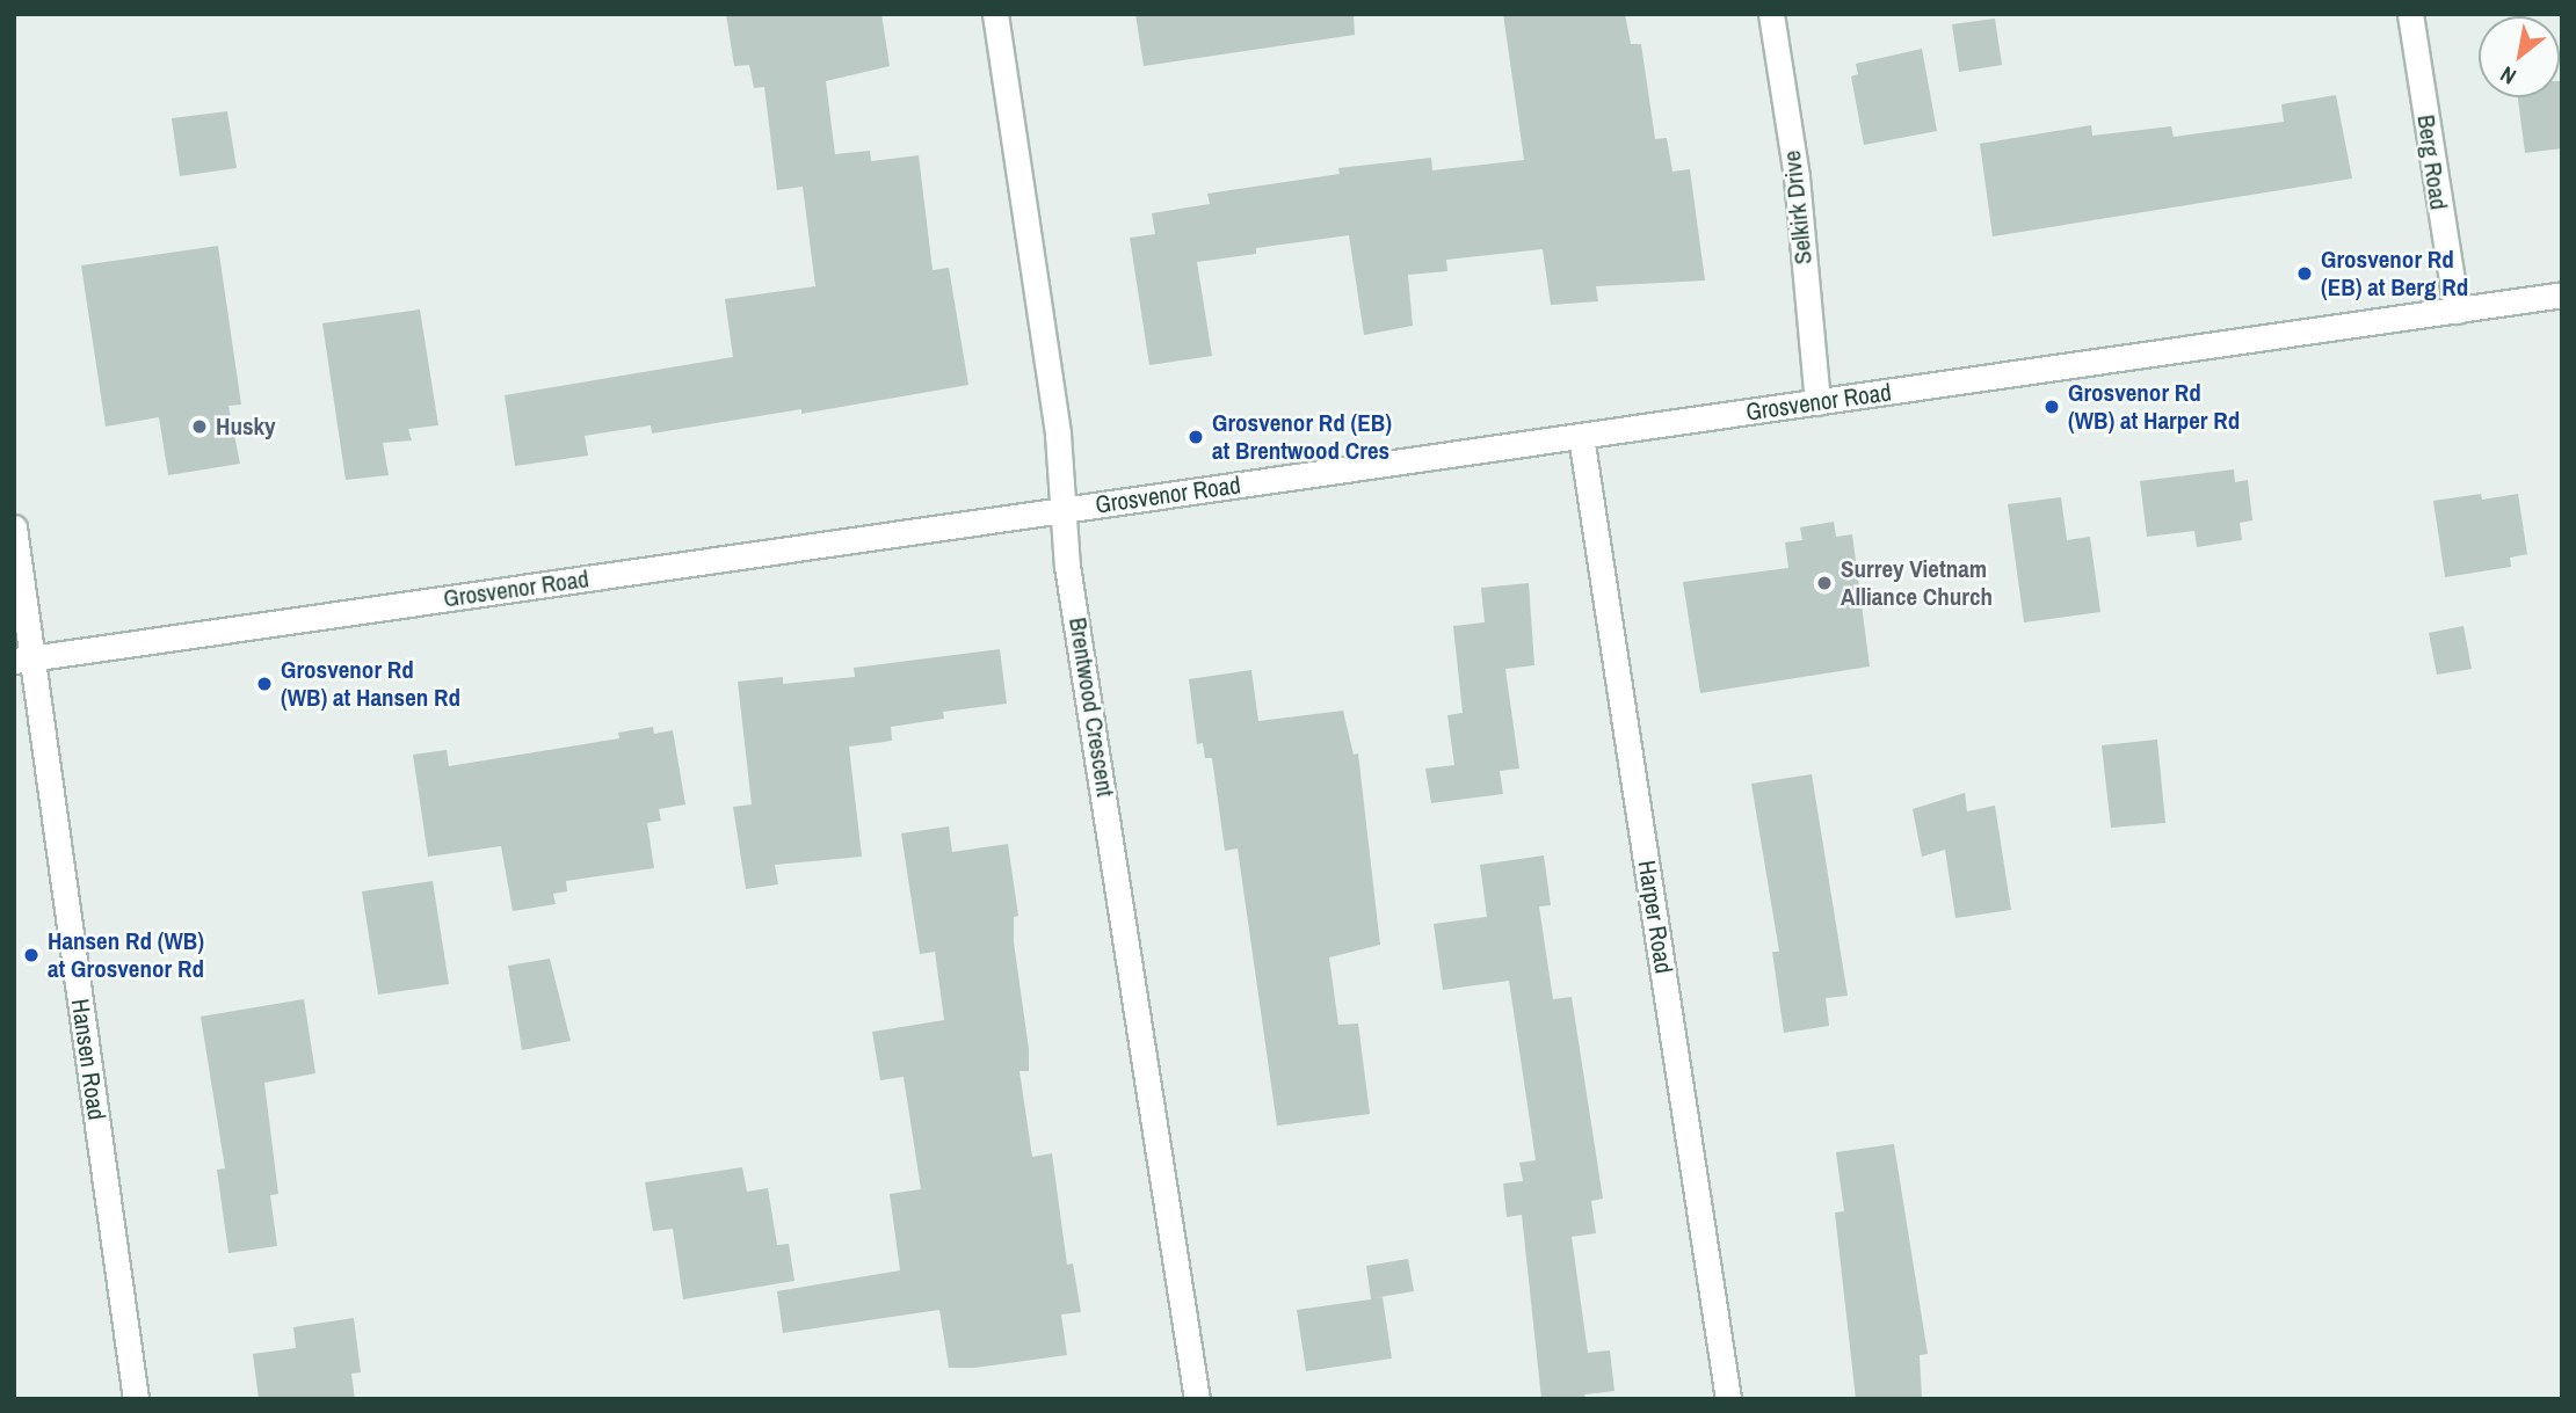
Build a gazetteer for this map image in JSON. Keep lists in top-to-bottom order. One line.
{"streets":{"street":["Berg Road","Selkirk Drive","Grosvenor Road","Brentwood Crescent","Harper Road","Hansen Road"]},"crossings":[["Berg Road","Grosvenor Road"],["Selkirk Drive","Grosvenor Road"],["Grosvenor Road","Brentwood Crescent"],["Grosvenor Road","Harper Road"],["Grosvenor Road","Hansen Road"]],"places":["Grosvenor Rd (EB) at Berg Rd","Grosvenor Rd (WB) at Harper Rd","Husky","Grosvenor Rd (EB) at Brentwood Cres","Surrey Vietnam Alliance Church","Grosvenor Rd (WB) at Hansen Rd","Hansen Rd (WB) at Grosvenor Rd"],"north":"bottom left"}
